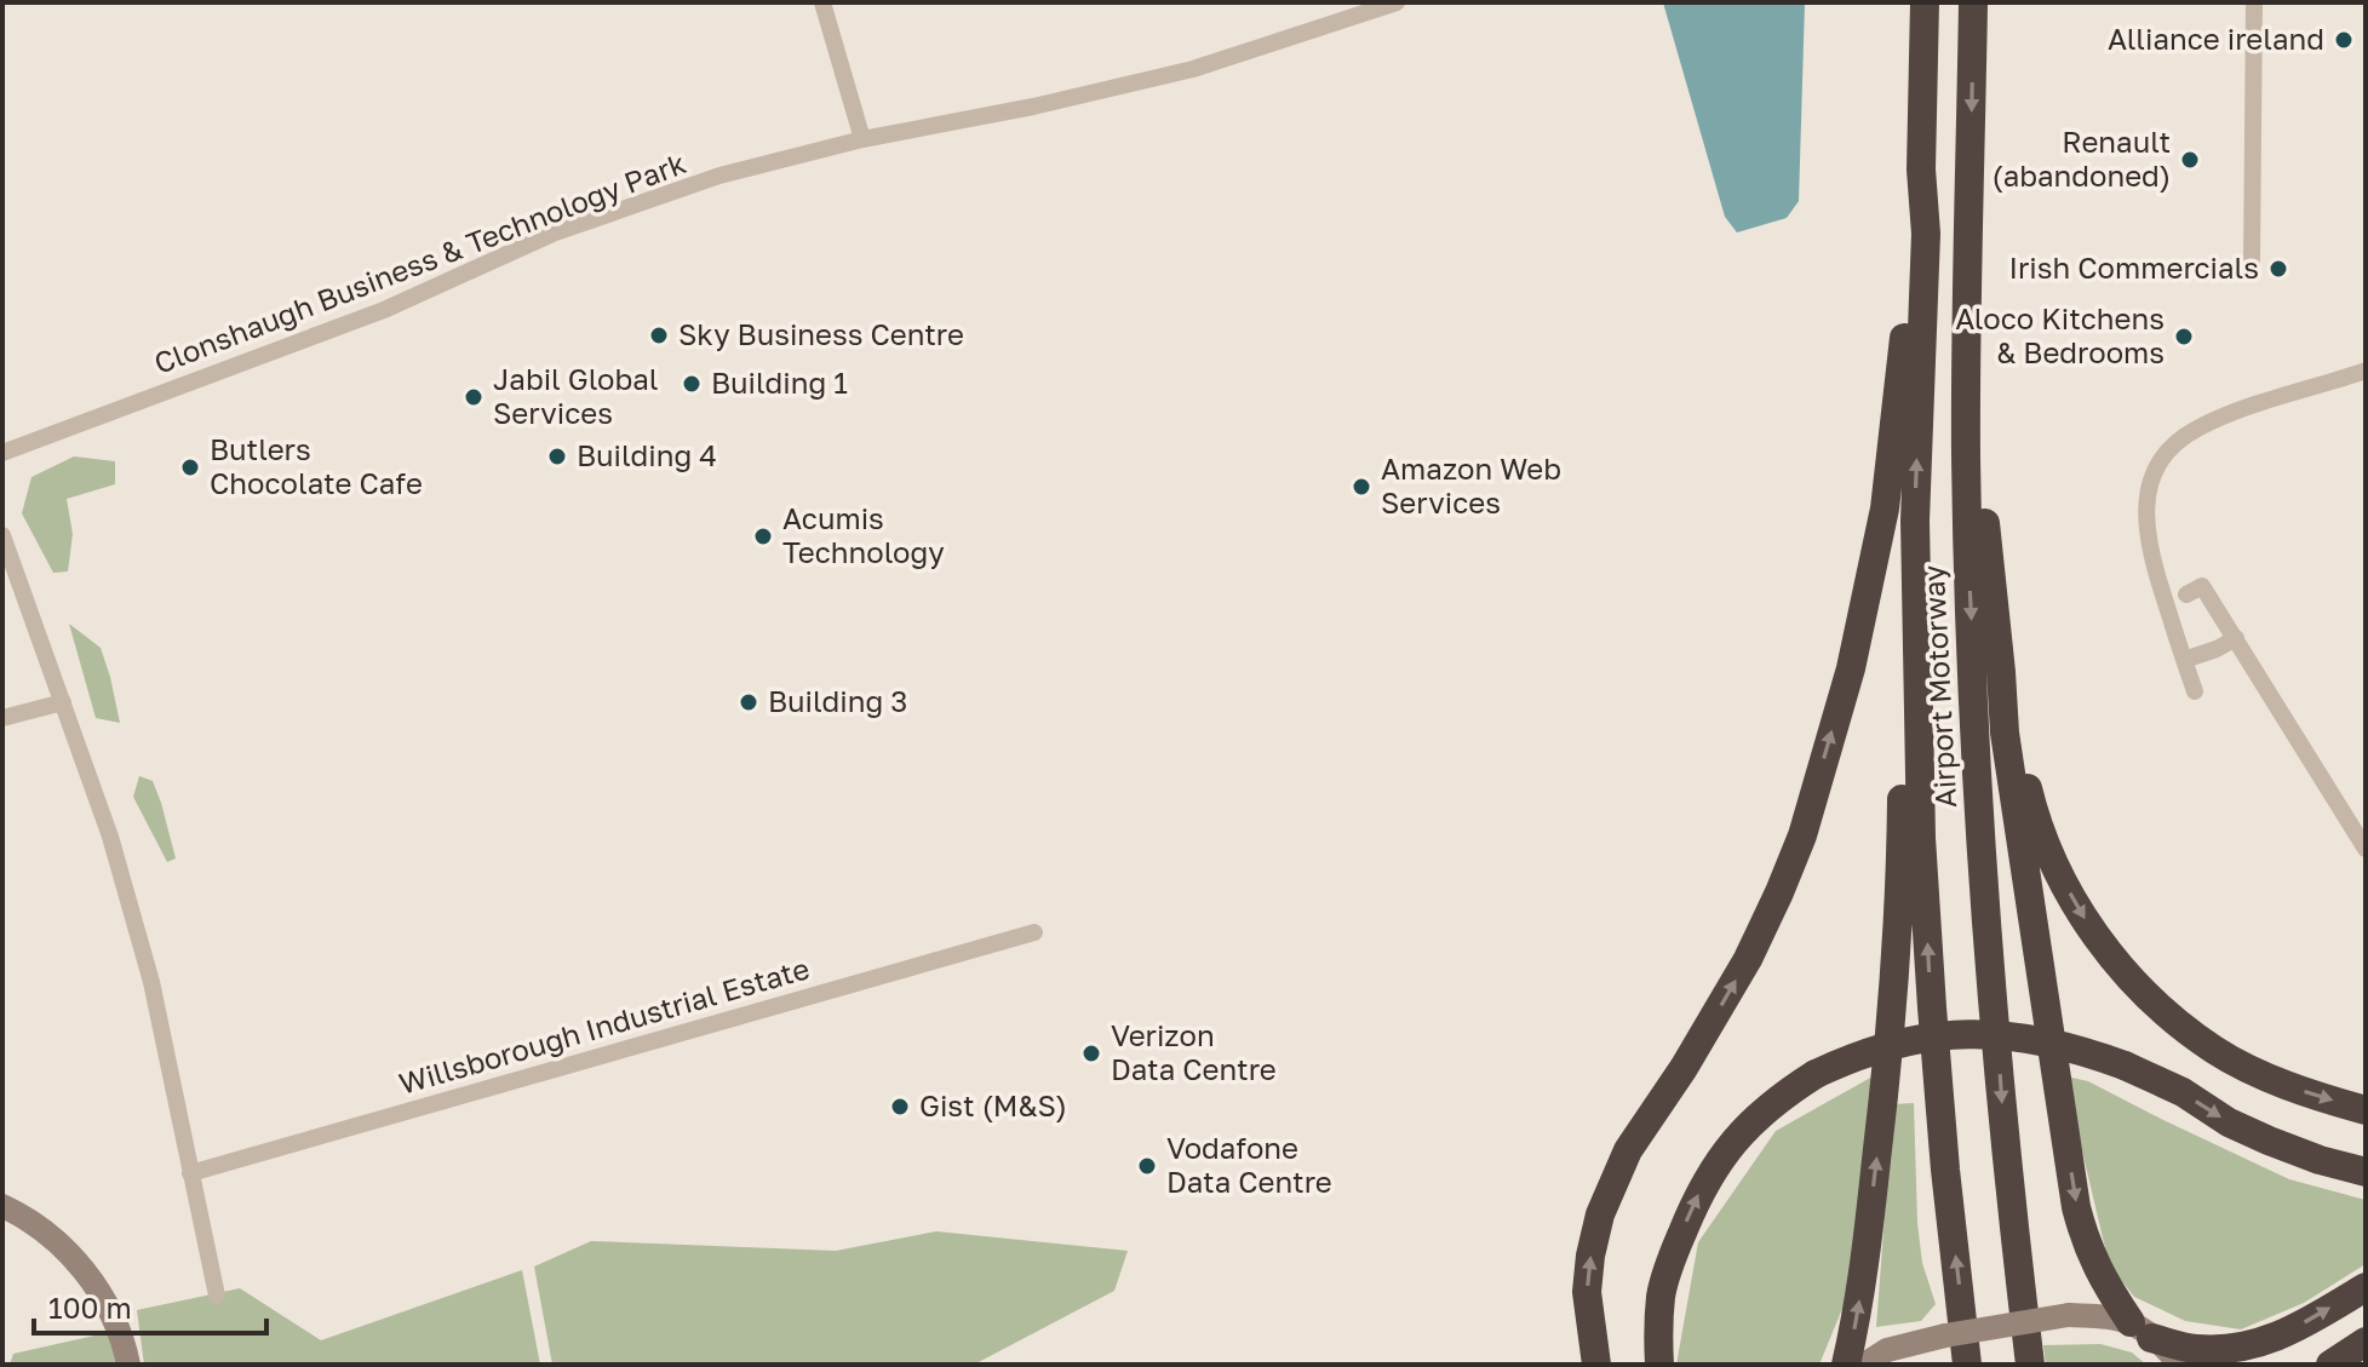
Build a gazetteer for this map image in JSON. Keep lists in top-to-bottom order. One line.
{"streets":{"highway":["Airport Motorway"],"street":["Clonshaugh Business & Technology Park","Willsborough Industrial Estate"]},"places":["Alliance ireland","Renault (abandoned)","Irish Commercials","Sky Business Centre","Aloco Kitchens & Bedrooms","Building 1","Jabil Global Services","Building 4","Butlers Chocolate Cafe","Amazon Web Services","Acumis Technology","Building 3","Verizon Data Centre","Gist (M&S)","Vodafone Data Centre"],"scale_bar":"100 m"}
